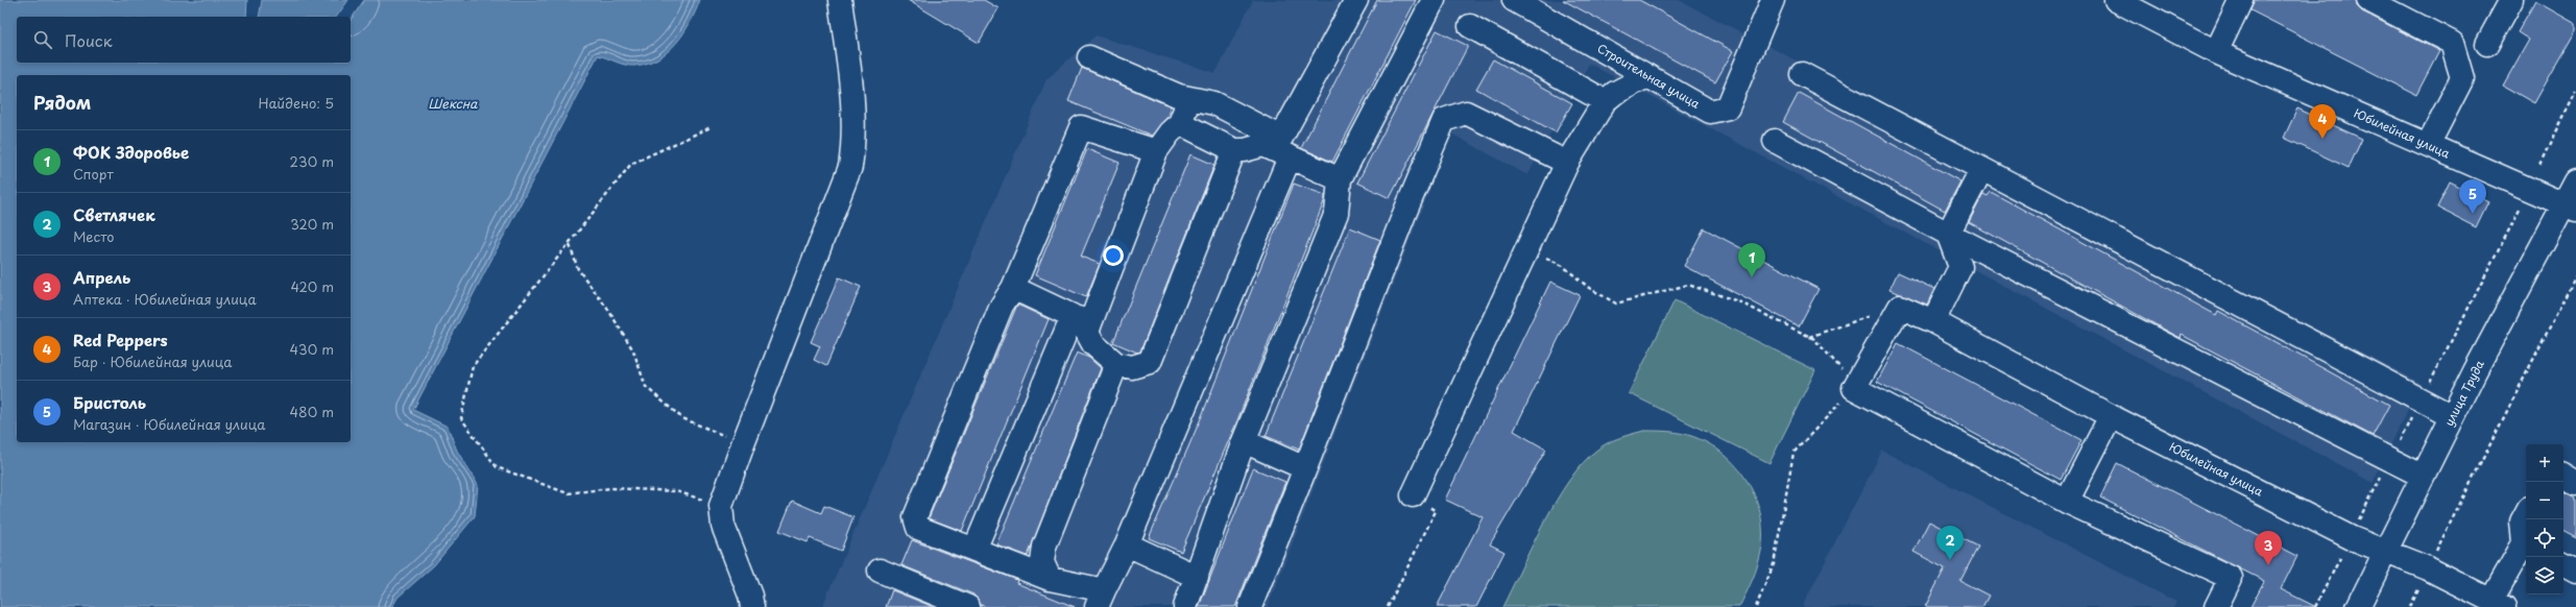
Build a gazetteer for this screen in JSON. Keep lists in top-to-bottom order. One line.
{"streets":{"street":["Строительная улица","Юбилейная улица","улица Труда"]},"crossings":[["Юбилейная улица","улица Труда"]],"water":["Шексна"],"page":{"search":"Поиск","heading":["Рядом","Найдено: 5"],"pins":["4","5","1","2","3"],"list":[{"mark":"1","name":"ФОК Здоровье","note":"Спорт","value":"230 m"},{"mark":"2","name":"Светлячек","note":"Место","value":"320 m"},{"mark":"3","name":"Апрель","note":"Аптека · Юбилейная улица","value":"420 m"},{"mark":"4","name":"Red Peppers","note":"Бар · Юбилейная улица","value":"430 m"},{"mark":"5","name":"Бристоль","note":"Магазин · Юбилейная улица","value":"480 m"}],"map_buttons":["+","−"]}}
